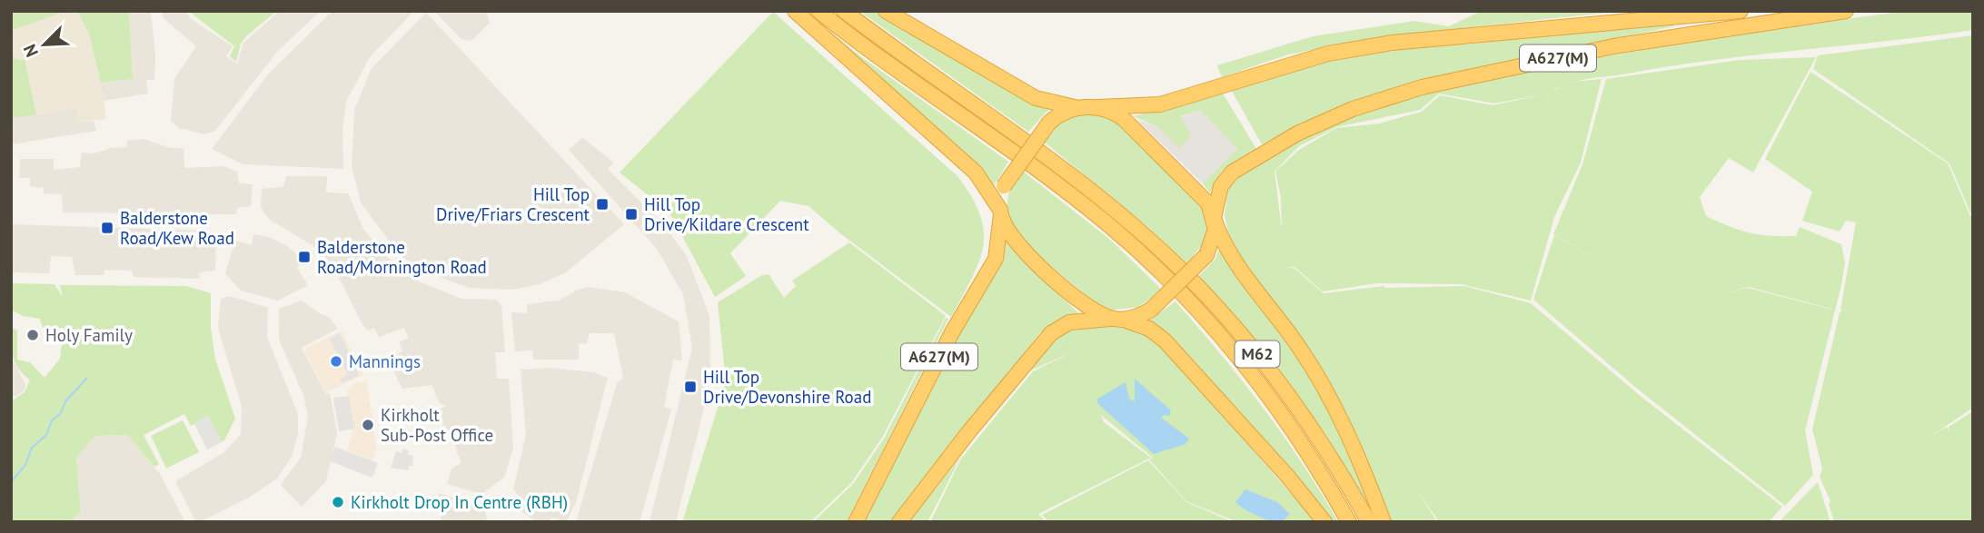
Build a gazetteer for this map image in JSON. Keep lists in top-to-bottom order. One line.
{"streets":{"highway":["A627(M)","M62"]},"crossings":[["A627(M)","M62"]],"places":{"transit":["Hill Top Drive/Friars Crescent","Hill Top Drive/Kildare Crescent","Balderstone Road/Kew Road","Balderstone Road/Mornington Road","Hill Top Drive/Devonshire Road"],"other":["Holy Family","Mannings","Kirkholt Sub-Post Office","Kirkholt Drop In Centre (RBH)"]},"north":"bottom left"}
